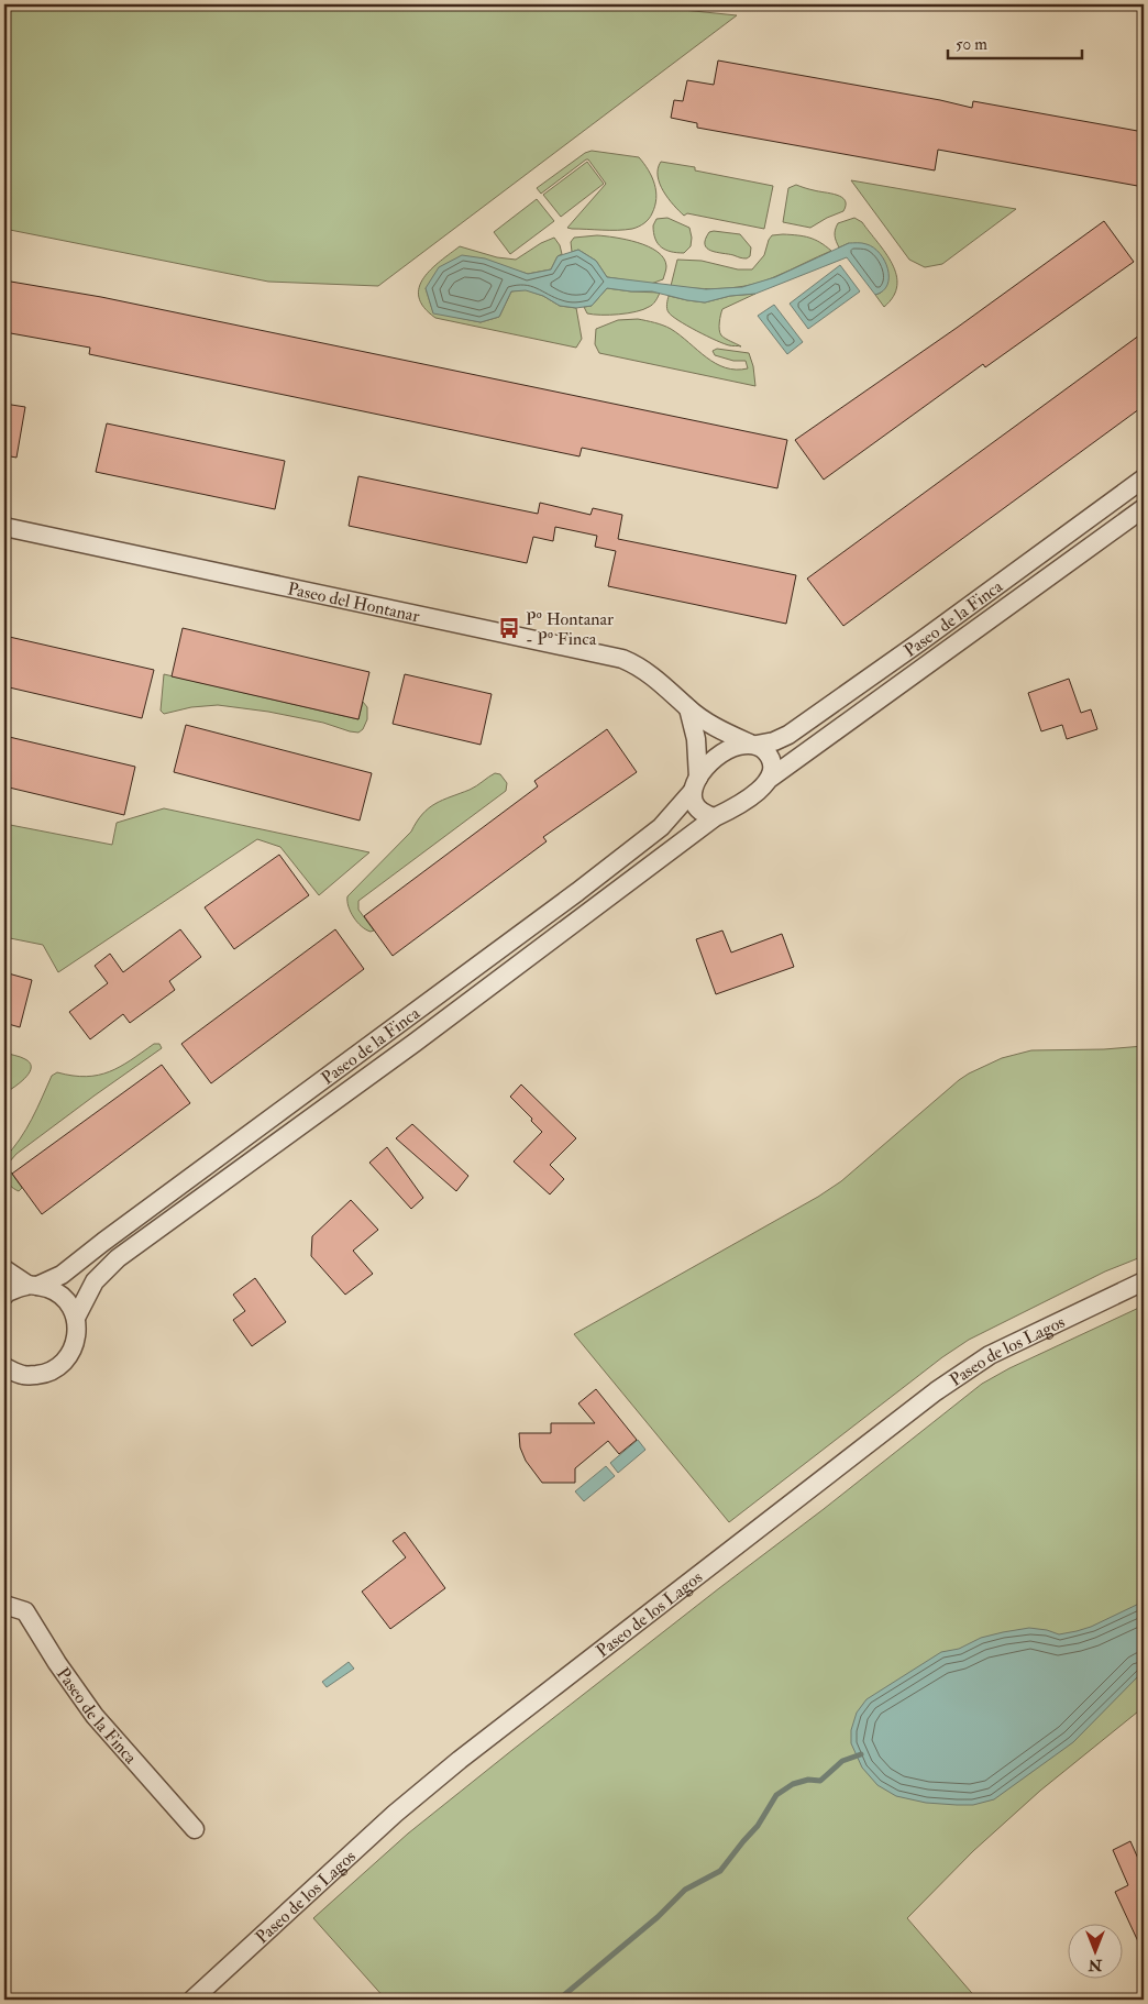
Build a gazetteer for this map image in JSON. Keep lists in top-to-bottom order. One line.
{"streets":{"street":["Paseo del Hontanar","Paseo de la Finca","Paseo de los Lagos"]},"crossings":[["Paseo del Hontanar","Paseo de la Finca"]],"places":{"bus stop":["Pº Hontanar - Pº Finca"]},"scale_bar":"50 m","north":"bottom"}
